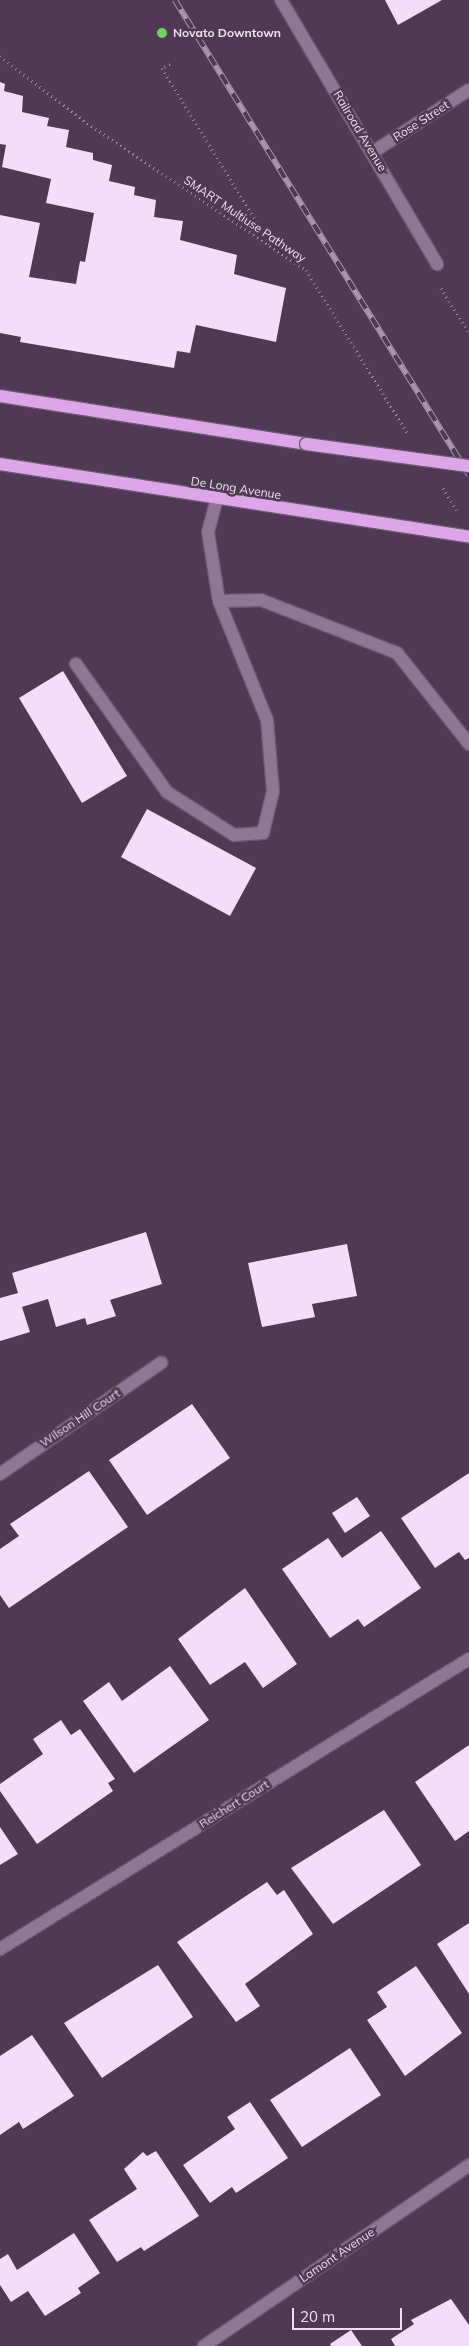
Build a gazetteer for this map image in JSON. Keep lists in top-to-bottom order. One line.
{"streets":{"main road":["De Long Avenue"],"street":["Rose Street","Railroad Avenue","Wilson Hill Court","Reichert Court","Lamont Avenue"],"path":["SMART Multiuse Pathway"]},"crossings":[["Rose Street","Railroad Avenue"]],"places":["Novato Downtown"],"scale_bar":"20 m"}
